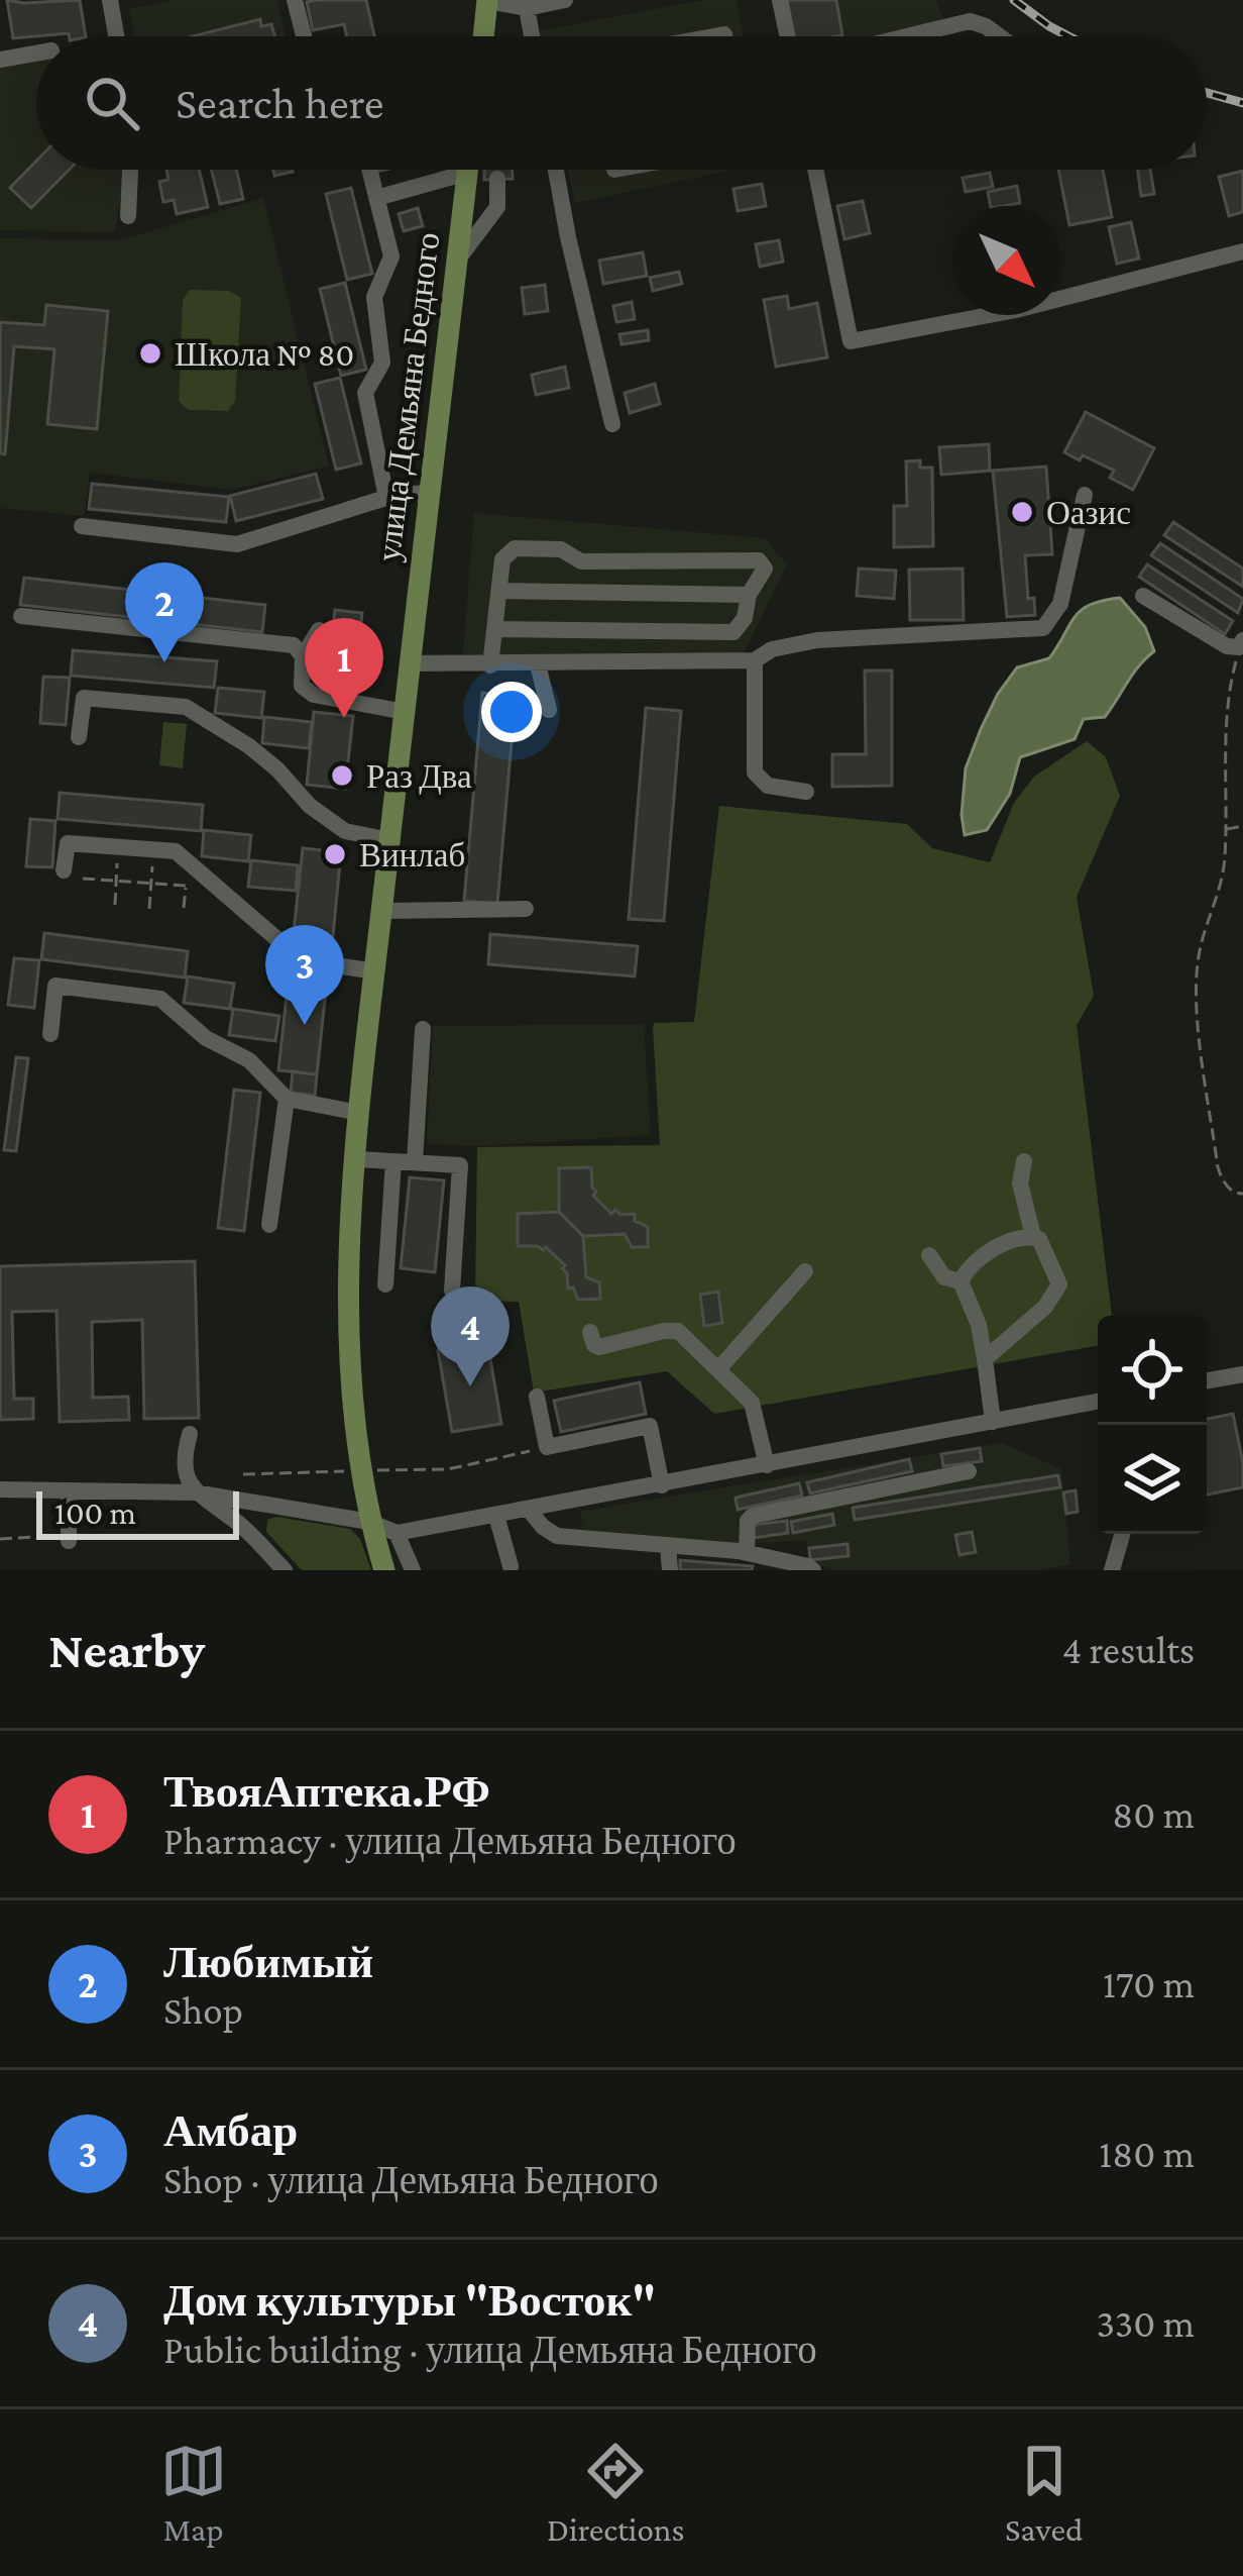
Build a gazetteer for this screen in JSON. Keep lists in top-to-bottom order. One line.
{"streets":{"main road":["улица Демьяна Бедного"]},"places":["Школа № 80","Оазис","Раз Два","Винлаб"],"scale_bar":"100 m","north":"bottom right","page":{"search":"Search here","pins":["2","1","3","4"],"scale":"100 m","heading":["Nearby","4 results"],"list":[{"mark":"1","name":"ТвояАптека.РФ","note":"Pharmacy · улица Демьяна Бедного","value":"80 m"},{"mark":"2","name":"Любимый","note":"Shop","value":"170 m"},{"mark":"3","name":"Амбар","note":"Shop · улица Демьяна Бедного","value":"180 m"},{"mark":"4","name":"Дом культуры \"Восток\"","note":"Public building · улица Демьяна Бедного","value":"330 m"}],"nav":["Map","Directions","Saved"]}}
